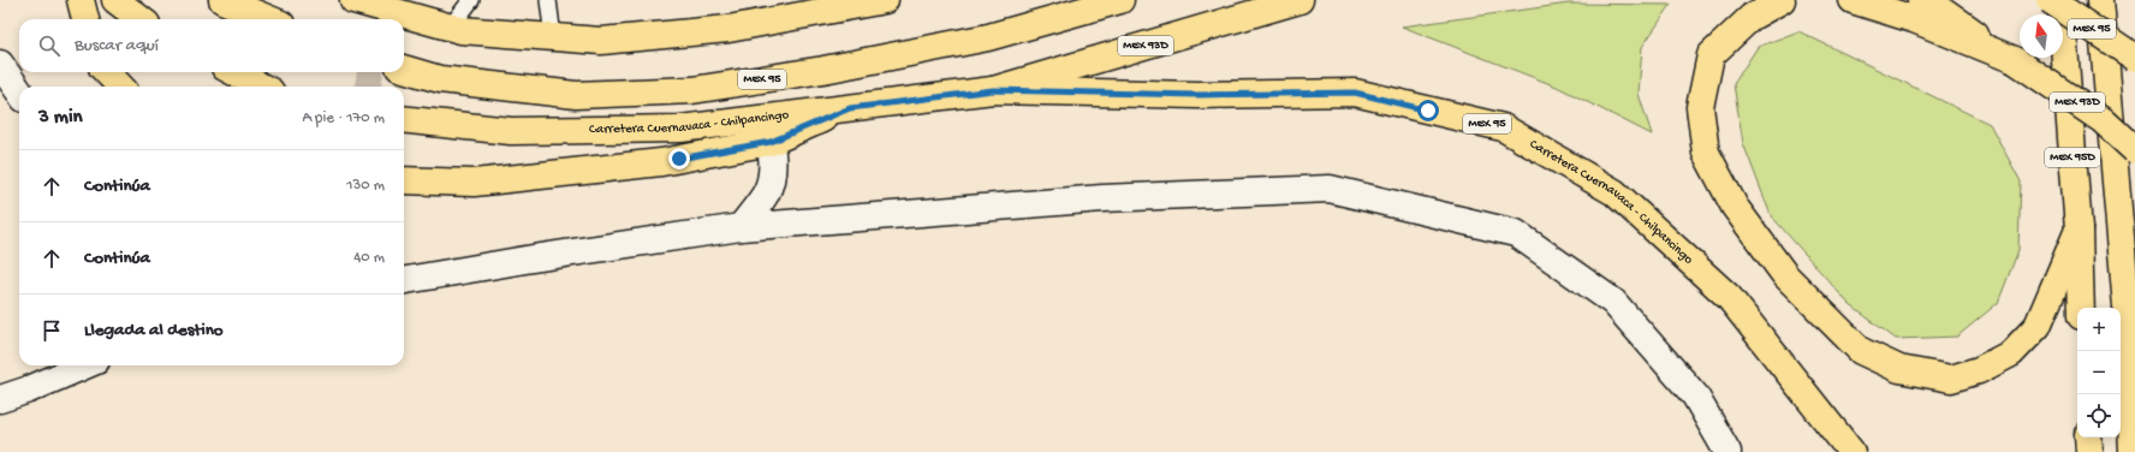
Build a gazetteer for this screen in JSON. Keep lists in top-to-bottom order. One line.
{"streets":{"main road":["MEX 95","MEX 93D","Carretera Cuernavaca - Chilpancingo","MEX 95D"]},"crossings":[["MEX 93D","Carretera Cuernavaca - Chilpancingo"]],"north":"top","page":{"search":"Buscar aquí","heading":["3 min","A pie · 170 m"],"list":[["Continúa","130 m"],["Continúa","40 m"],"Llegada al destino"],"map_buttons":["+","−"]}}
